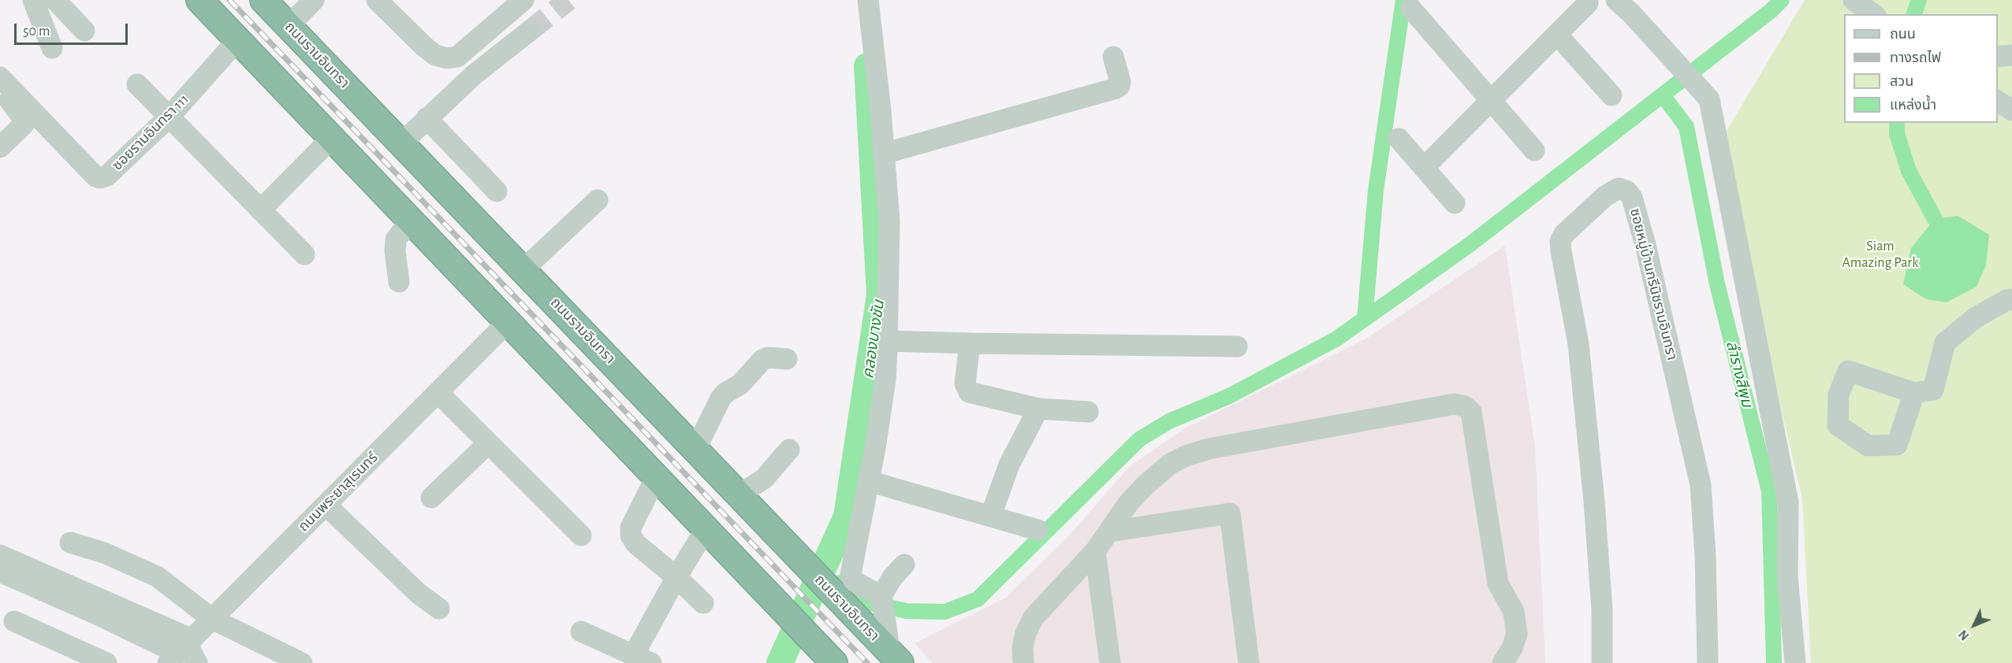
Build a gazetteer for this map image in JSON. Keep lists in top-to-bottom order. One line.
{"streets":{"highway":["ถนนรามอินทรา"],"street":["ซอยรามอินทรา 111","ซอยหมู่บ้านกรีนิชรามอินทรา","ถนนพระยาสุเรนทร์"]},"water":["คลองบางชัน","ลำรางสีพูม"],"parks":["Siam Amazing Park"],"legend":["ถนน","ทางรถไฟ","สวน","แหล่งน้ำ"],"scale_bar":"50 m","north":"bottom left"}
